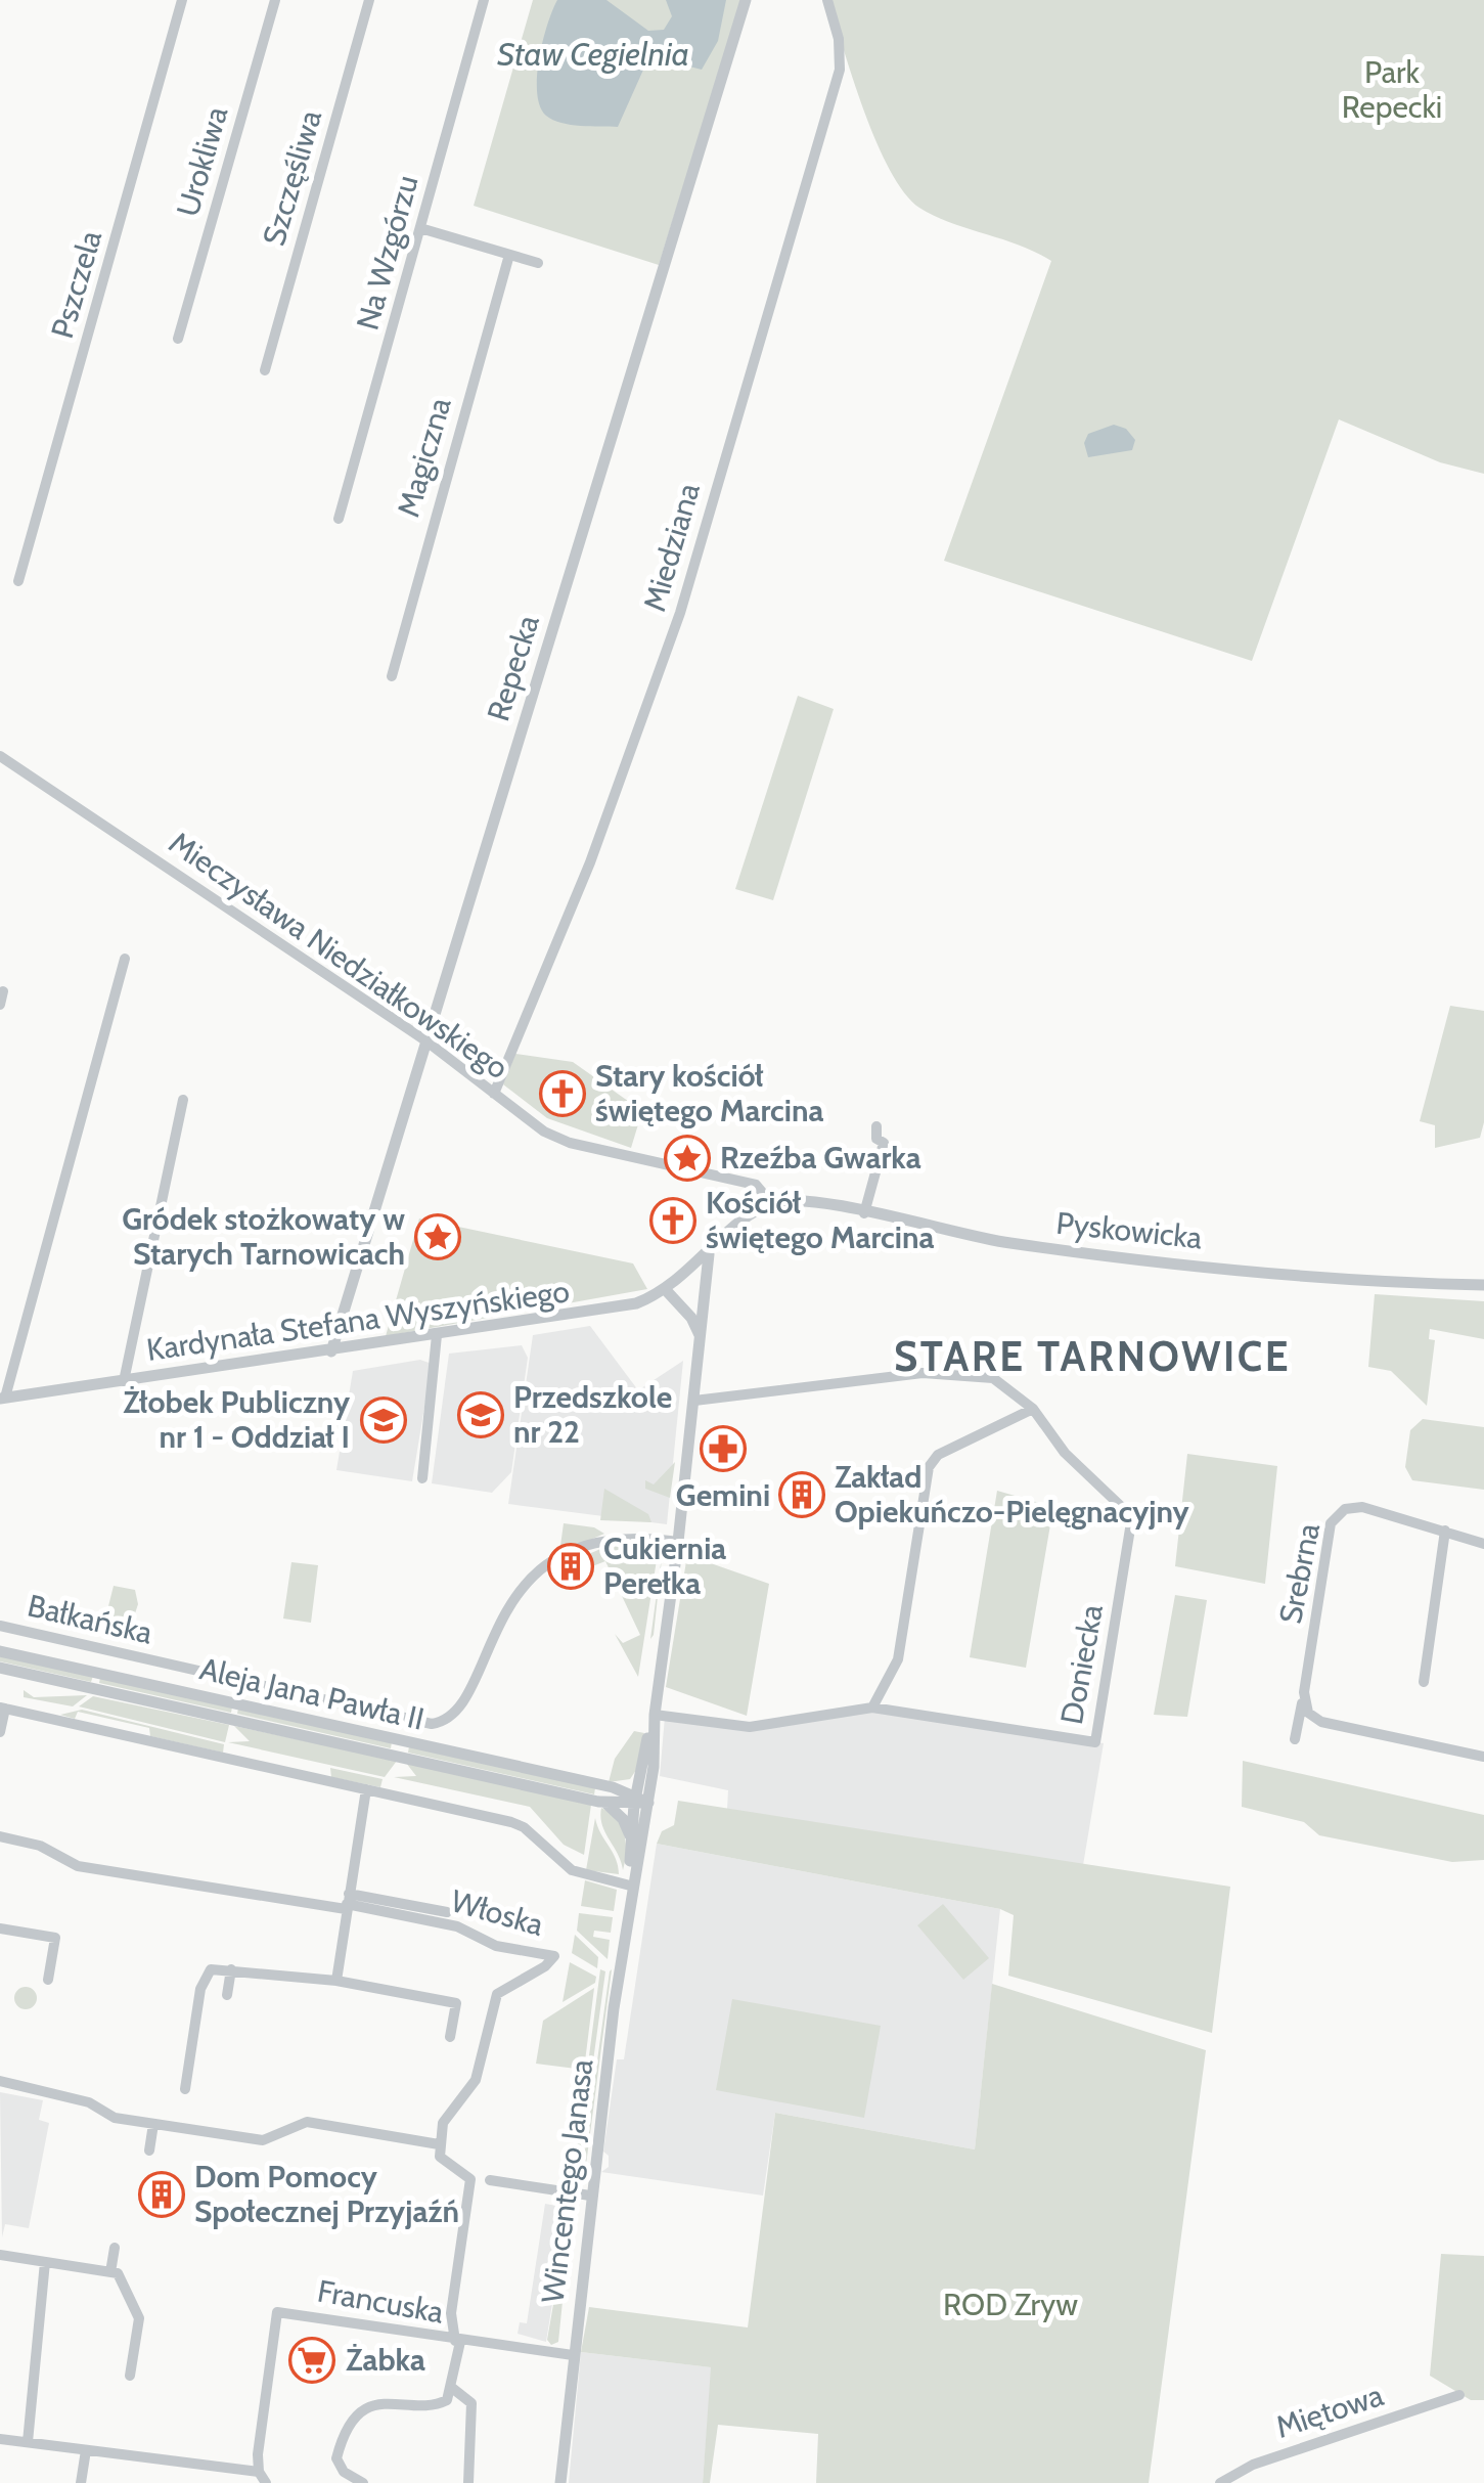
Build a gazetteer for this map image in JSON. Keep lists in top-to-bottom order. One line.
{"streets":{"street":["Urokliwa","Szczęśliwa","Na Wzgórzu","Pszczela","Magiczna","Miedziana","Repecka","Mieczysława Niedziałkowskiego","Pyskowicka","Kardynała Stefana Wyszyńskiego","Srebrna","Bałkańska","Doniecka","Aleja Jana Pawła II","Włoska","Wincentego Janasa","Francuska","Miętowa"]},"crossings":[["Miedziana","Mieczysława Niedziałkowskiego"],["Repecka","Mieczysława Niedziałkowskiego"],["Repecka","Kardynała Stefana Wyszyńskiego"],["Mieczysława Niedziałkowskiego","Pyskowicka"],["Mieczysława Niedziałkowskiego","Kardynała Stefana Wyszyńskiego"],["Pyskowicka","Kardynała Stefana Wyszyńskiego"],["Kardynała Stefana Wyszyńskiego","Wincentego Janasa"],["Bałkańska","Wincentego Janasa"],["Doniecka","Wincentego Janasa"],["Aleja Jana Pawła II","Wincentego Janasa"],["Wincentego Janasa","Francuska"]],"districts":["STARE TARNOWICE"],"water":["Staw Cegielnia"],"parks":["Park Repecki","ROD Zryw"],"places":{"church":["Stary kościół świętego Marcina","Kościół świętego Marcina"],"place":["Rzeźba Gwarka","Gródek stożkowaty w Starych Tarnowicach"],"school or university":["Przedszkole nr 22","Żłobek Publiczny nr 1 - Oddział I"],"pharmacy":["Gemini"],"building":["Zakład Opiekuńczo-Pielęgnacyjny","Cukiernia Perełka","Dom Pomocy Społecznej Przyjaźń"],"supermarket":["Żabka"]}}
